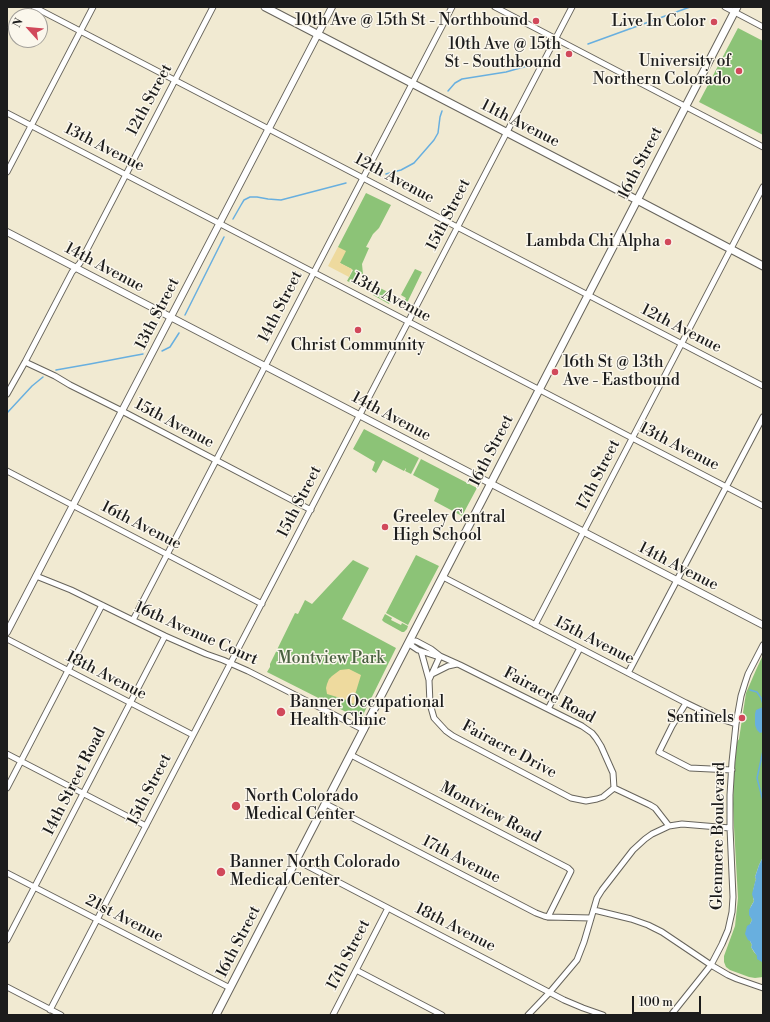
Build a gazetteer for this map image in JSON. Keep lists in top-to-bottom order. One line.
{"streets":{"main road":["11th Avenue","16th Street"],"street":["12th Street","13th Avenue","12th Avenue","15th Street","14th Avenue","14th Street","13th Street","15th Avenue","17th Street","16th Avenue","16th Avenue Court","18th Avenue","Fairacre Road","Fairacre Drive","14th Street Road","Montview Road","Glenmere Boulevard","17th Avenue","21st Avenue"]},"crossings":[["12th Street","13th Avenue"],["12th Street","12th Avenue"],["12th Street","14th Avenue"],["12th Street","15th Avenue"],["11th Avenue","16th Street"],["11th Avenue","15th Street"],["11th Avenue","14th Street"],["11th Avenue","13th Street"],["11th Avenue","17th Street"],["13th Avenue","16th Street"],["13th Avenue","15th Street"],["13th Avenue","14th Street"],["13th Avenue","13th Street"],["13th Avenue","17th Street"],["16th Street","12th Avenue"],["16th Street","14th Avenue"],["16th Street","15th Avenue"],["16th Street","16th Avenue Court"],["16th Street","18th Avenue"],["16th Street","Fairacre Road"],["16th Street","Montview Road"],["16th Street","17th Avenue"],["16th Street","21st Avenue"],["12th Avenue","15th Street"],["12th Avenue","14th Street"],["12th Avenue","13th Street"],["12th Avenue","17th Street"],["15th Street","14th Avenue"],["15th Street","15th Avenue"],["15th Street","16th Avenue"],["15th Street","16th Avenue Court"],["15th Street","18th Avenue"],["15th Street","21st Avenue"],["14th Avenue","14th Street"],["14th Avenue","13th Street"],["14th Avenue","17th Street"],["14th Street","15th Avenue"],["14th Street","16th Avenue"],["14th Street","16th Avenue Court"],["13th Street","15th Avenue"],["13th Street","16th Avenue"],["13th Street","16th Avenue Court"],["15th Avenue","17th Street"],["15th Avenue","Glenmere Boulevard"],["17th Street","18th Avenue"],["16th Avenue Court","14th Street Road"],["18th Avenue","14th Street Road"],["Fairacre Road","Fairacre Drive"],["14th Street Road","21st Avenue"],["Montview Road","17th Avenue"]],"parks":["Montview Park"],"places":["10th Ave @ 15th St - Northbound","Live In Color","10th Ave @ 15th St - Southbound","University of Northern Colorado","Lambda Chi Alpha","Christ Community","16th St @ 13th Ave - Eastbound","Greeley Central High School","Banner Occupational Health Clinic","Sentinels","North Colorado Medical Center","Banner North Colorado Medical Center"],"scale_bar":"100 m","north":"top left"}
